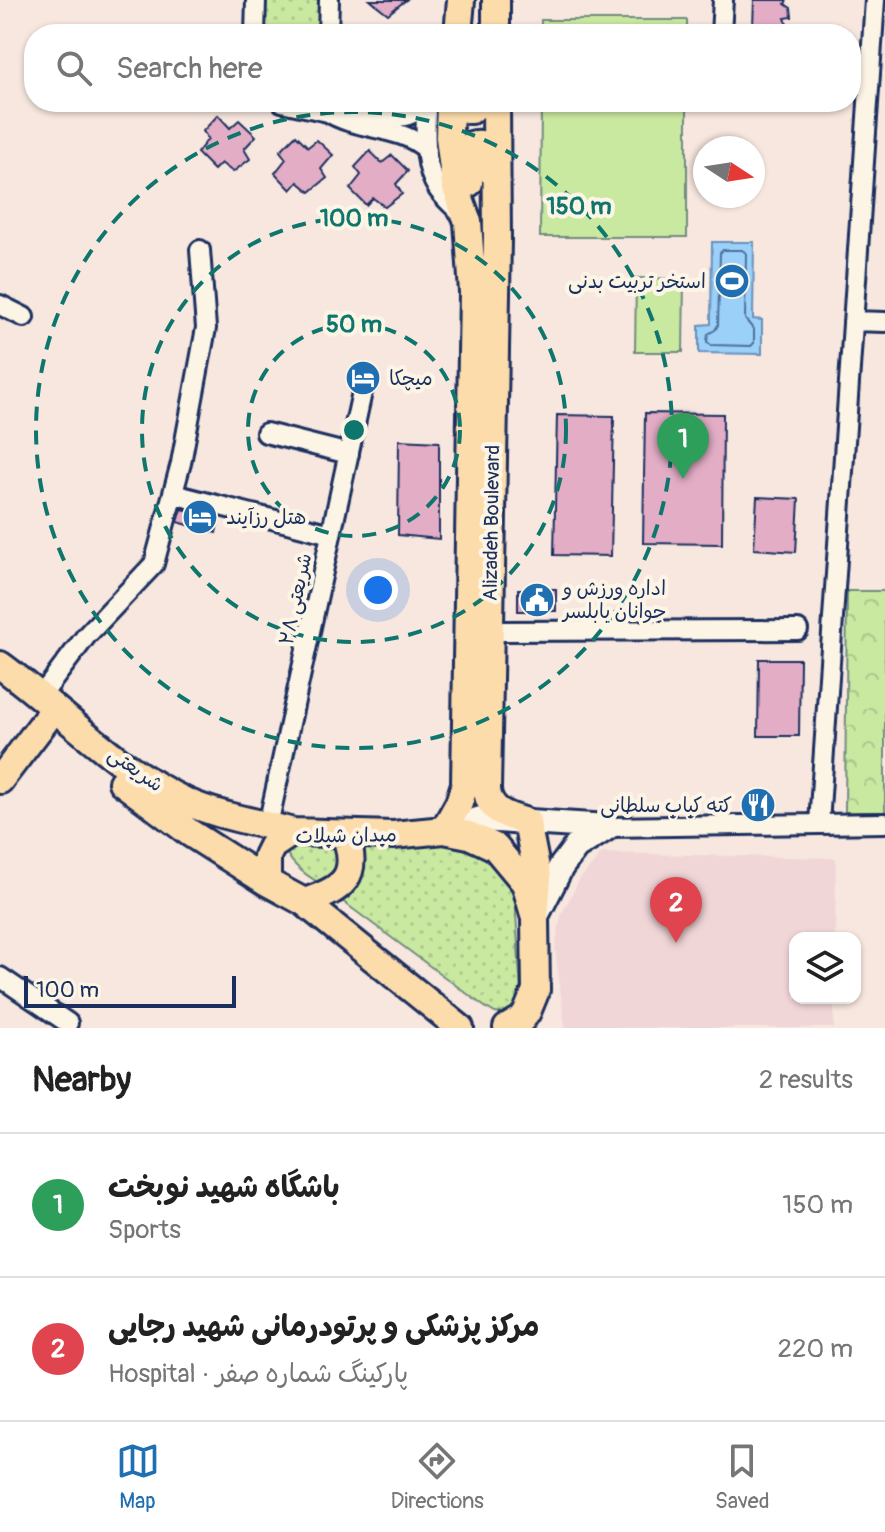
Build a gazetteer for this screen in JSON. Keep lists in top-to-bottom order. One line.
{"streets":{"main road":["Alizadeh Boulevard","شریعتی","میدان شیلات"],"street":["شریعتی ۲۸"]},"crossings":[["Alizadeh Boulevard","میدان شیلات"],["شریعتی ۲۸","شریعتی"],["شریعتی ۲۸","میدان شیلات"],["شریعتی","میدان شیلات"]],"places":{"sports":["استخر تربیت بدنی"],"hotel":["میچکا","هتل رزآیند"],"public building":["اداره ورزش و جوانان بابلسر"],"restaurant":["کته کباب سلطانی"]},"scale_bar":"100 m","north":"right","page":{"search":"Search here","pins":["1","2"],"scale":"100 m","heading":["Nearby","2 results"],"list":[{"mark":"1","name":"باشگاه شهید نوبخت","note":"Sports","value":"150 m"},{"mark":"2","name":"مرکز پزشکی و پرتودرمانی شهید رجایی","note":"Hospital · پارکینگ شماره صفر","value":"220 m"}],"nav":["Map","Directions","Saved"]},"rings":["150 m","100 m","50 m"]}
